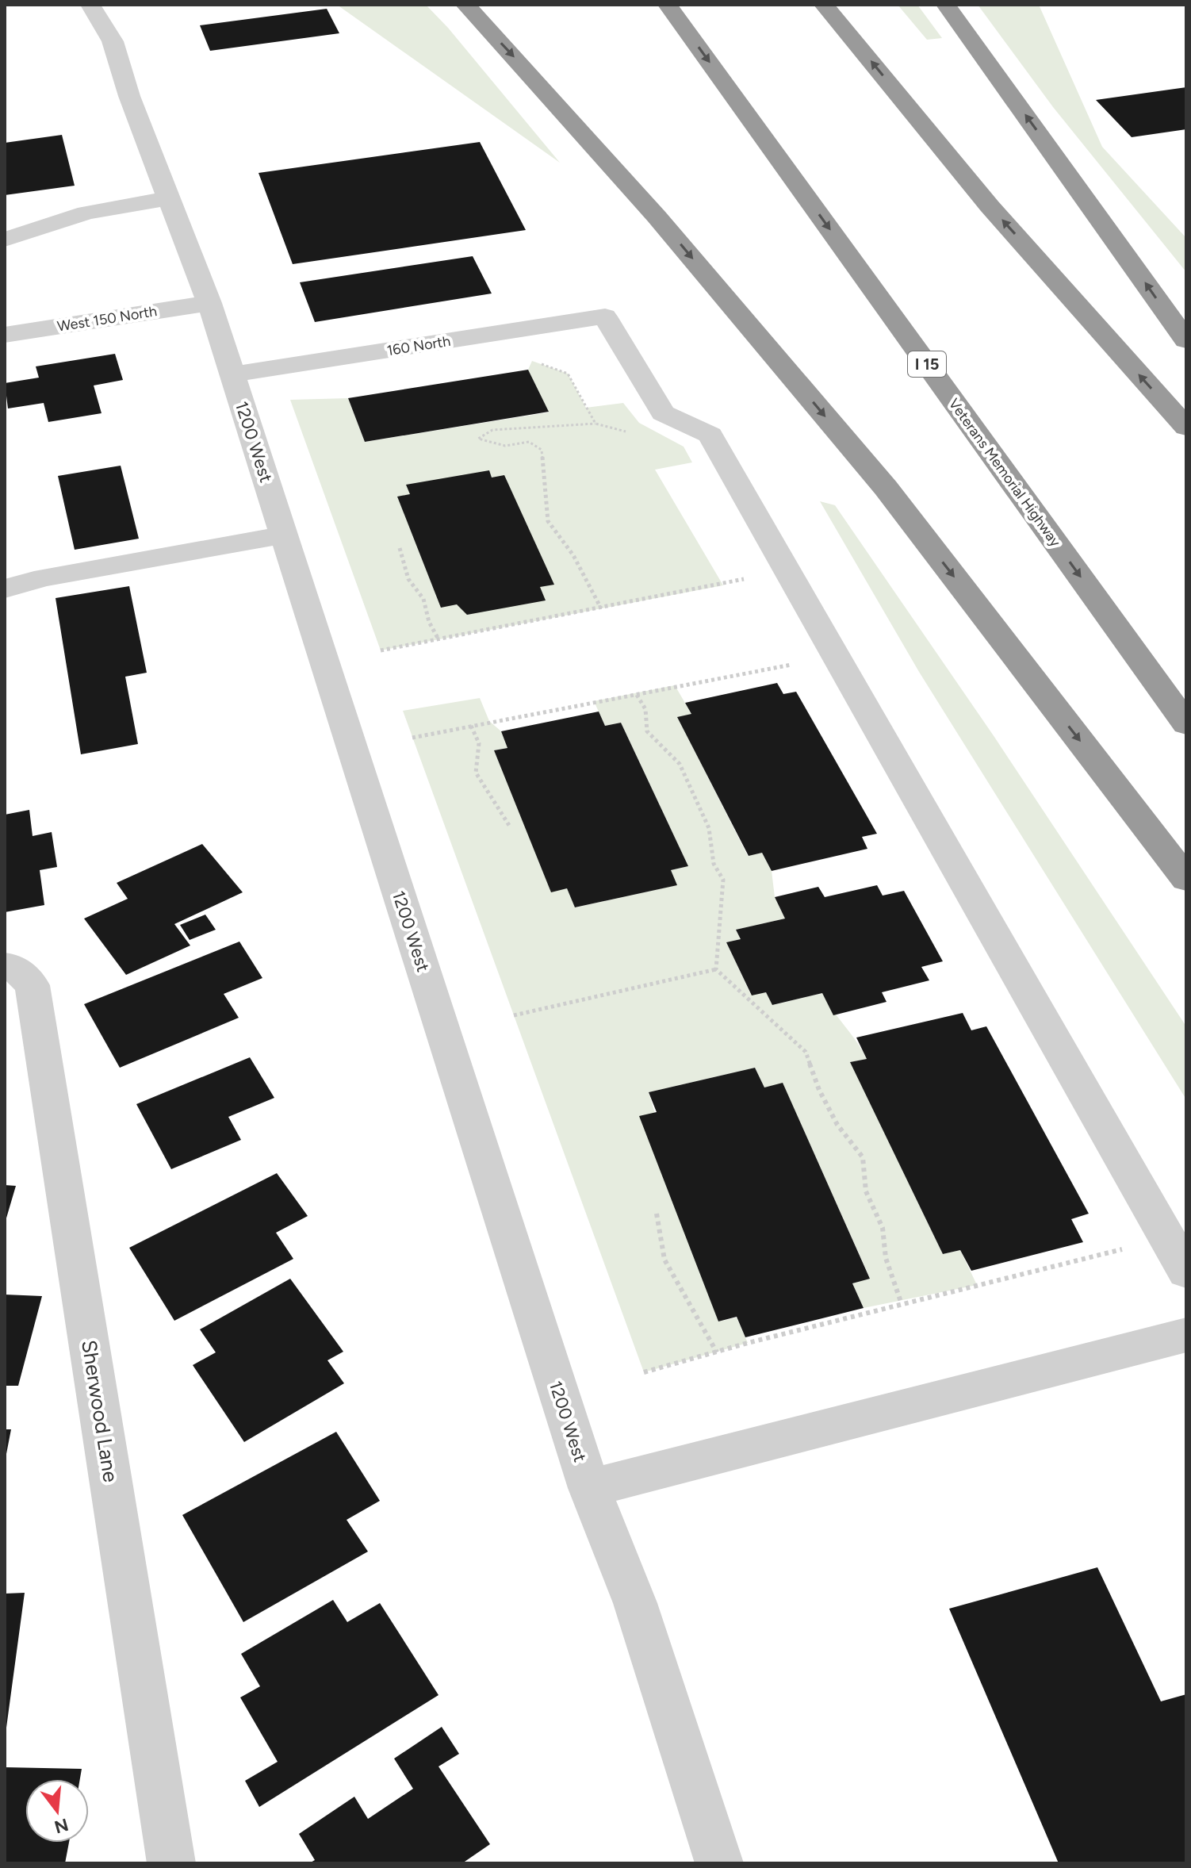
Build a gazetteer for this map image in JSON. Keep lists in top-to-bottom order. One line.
{"streets":{"highway":["I 15","Veterans Memorial Highway"],"street":["West 150 North","160 North","1200 West","Sherwood Lane"]},"crossings":[["West 150 North","1200 West"],["160 North","1200 West"]],"north":"bottom"}
